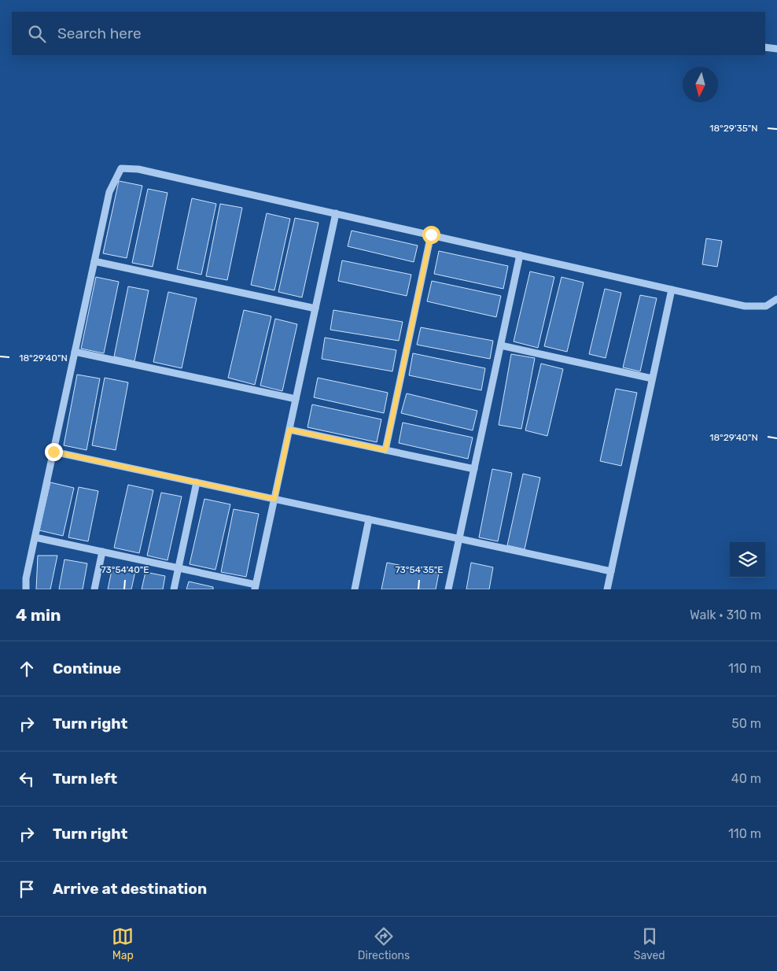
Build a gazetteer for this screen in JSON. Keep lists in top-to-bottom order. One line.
{"north":"bottom","page":{"search":"Search here","heading":["4 min","Walk · 310 m"],"list":[["Continue","110 m"],["Turn right","50 m"],["Turn left","40 m"],["Turn right","110 m"],"Arrive at destination"],"nav":["Map","Directions","Saved"]},"coordinates":["18°29'35\"N","18°29'40\"N","73°54'40\"E","73°54'35\"E"]}
